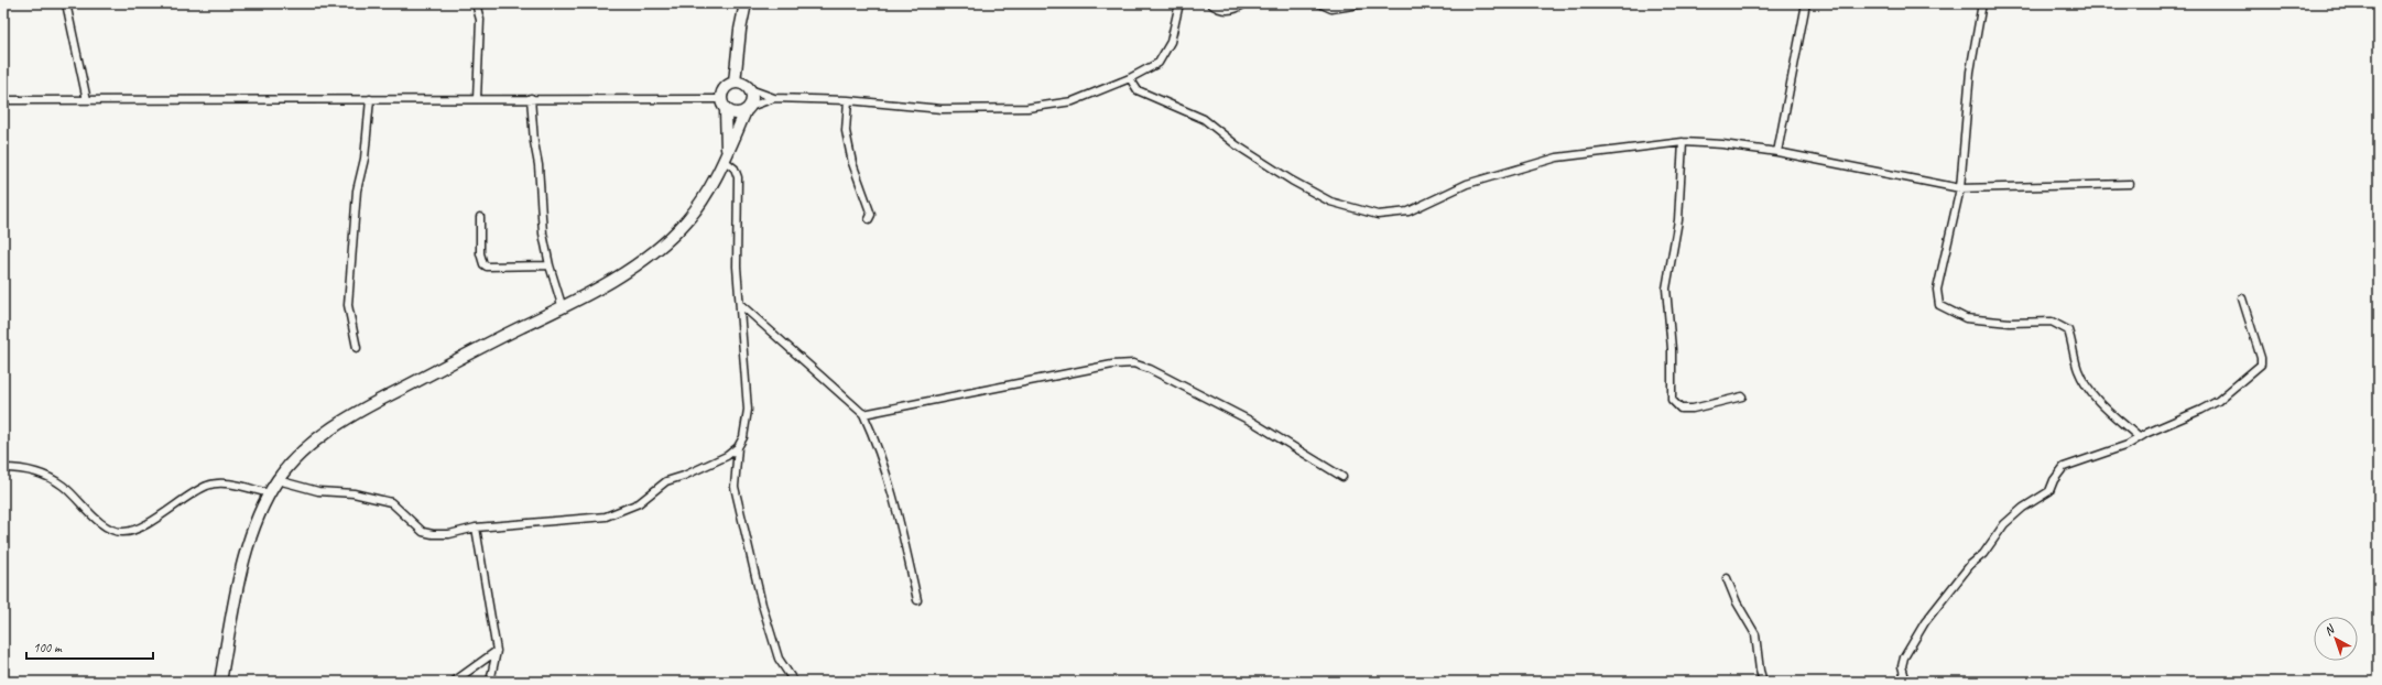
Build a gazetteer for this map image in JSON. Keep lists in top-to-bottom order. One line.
{"scale_bar":"100 m","north":"top left"}
